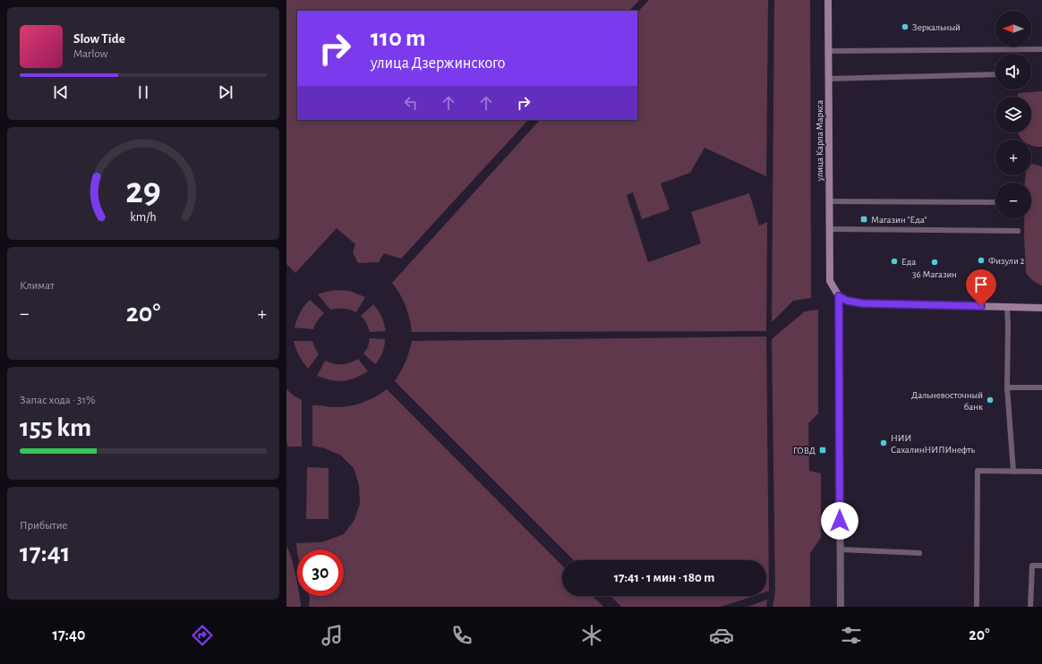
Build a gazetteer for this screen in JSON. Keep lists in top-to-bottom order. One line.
{"streets":{"street":["улица Карла Маркса"]},"places":{"other":["Зеркальный","Физули 2","Еда","36 Магазин","Дальневосточный банк","НИИ СахалинНИПИнефть"],"transit":["Магазин \"Еда\"","ГОВД"]},"north":"left","page":{"map_buttons":["+","−"],"turn":["110 m","улица Дзержинского"],"song":["Slow Tide","Marlow"],"tile":["Климат",["Запас хода · 31%","155 km"],["Прибытие","17:41"]],"heat":["−","20°","+"],"limit":"30","trip":"17:41 · 1 мин · 180 m","tabs":["17:40","20°"],"gauge":["29","km/h"]}}
